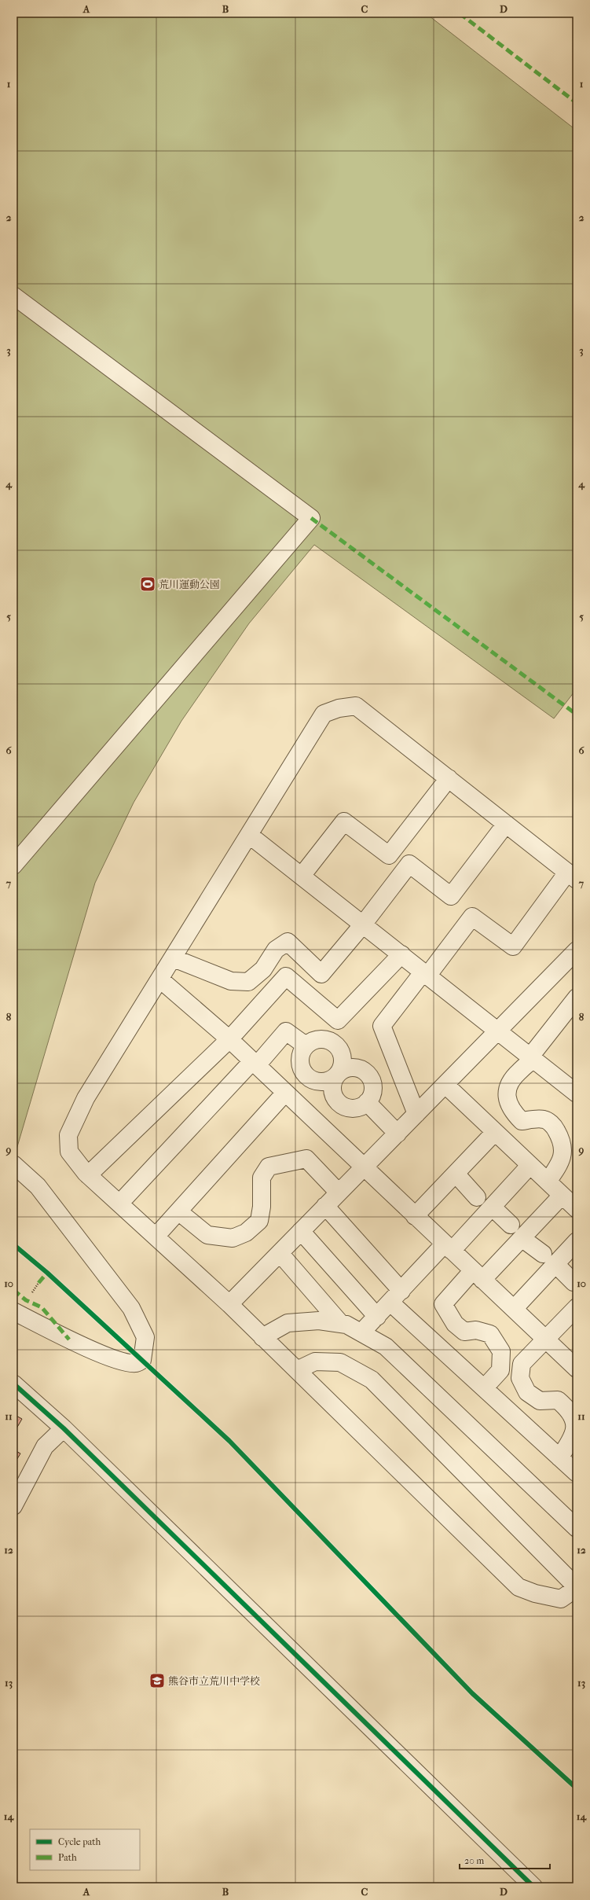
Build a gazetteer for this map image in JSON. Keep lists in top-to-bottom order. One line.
{"places":{"sports":["荒川運動公園"],"school or university":["熊谷市立荒川中学校"]},"legend":["Cycle path","Path"],"scale_bar":"20 m","grid":{"columns":["A","B","C","D"],"rows":["1","2","3","4","5","6","7","8","9","10","11","12","13","14"]}}
